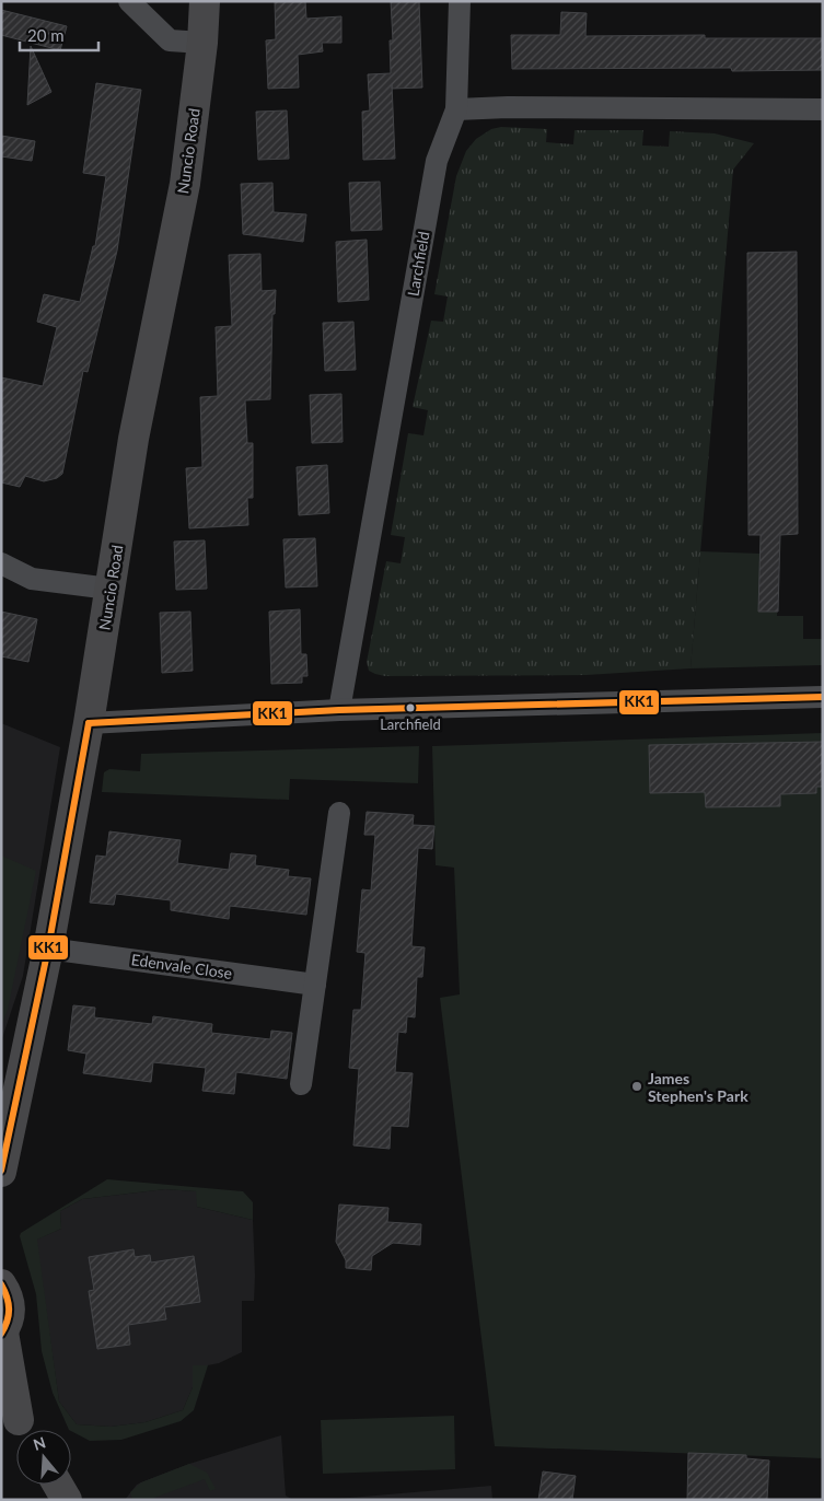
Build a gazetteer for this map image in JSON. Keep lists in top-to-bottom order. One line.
{"streets":{"street":["Nuncio Road","Larchfield","Edenvale Close"]},"crossings":[["Nuncio Road","Edenvale Close"]],"places":["Larchfield","James Stephen's Park"],"lines":["transit line KK1"],"scale_bar":"20 m","north":"top"}
